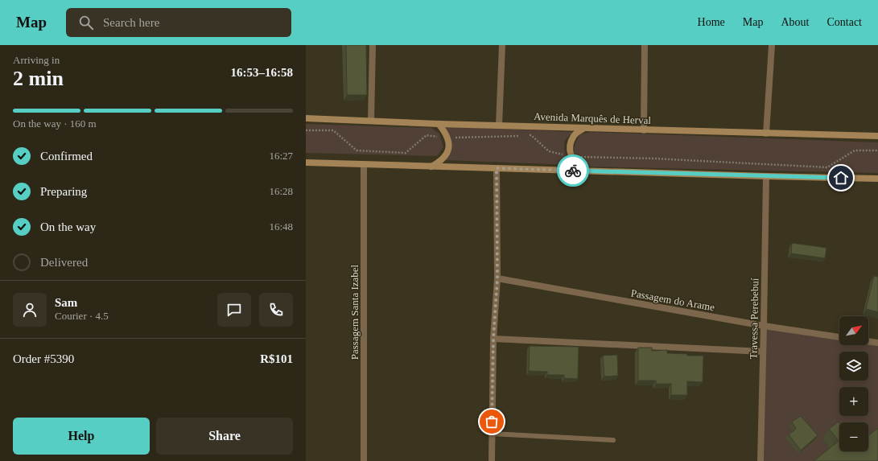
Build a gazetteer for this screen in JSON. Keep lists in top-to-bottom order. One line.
{"streets":{"main road":["Avenida Marquês de Herval"],"street":["Passagem do Arame","Passagem Santa Izabel","Travessa Perebebuí"]},"crossings":[["Passagem do Arame","Travessa Perebebuí"]],"north":"top right","page":{"header":"Map","search":"Search here","nav":["Home","Map","About","Contact"],"heading":["2 min","Arriving in","16:53–16:58"],"panel":["Sam","Courier · 4.5","Order #5390","R$101"],"bar":"On the way · 160 m","list":[["Confirmed","16:27"],["Preparing","16:28"],["On the way","16:48"],"Delivered"],"map_buttons":["+","−"],"buttons":["Help","Share"]}}
